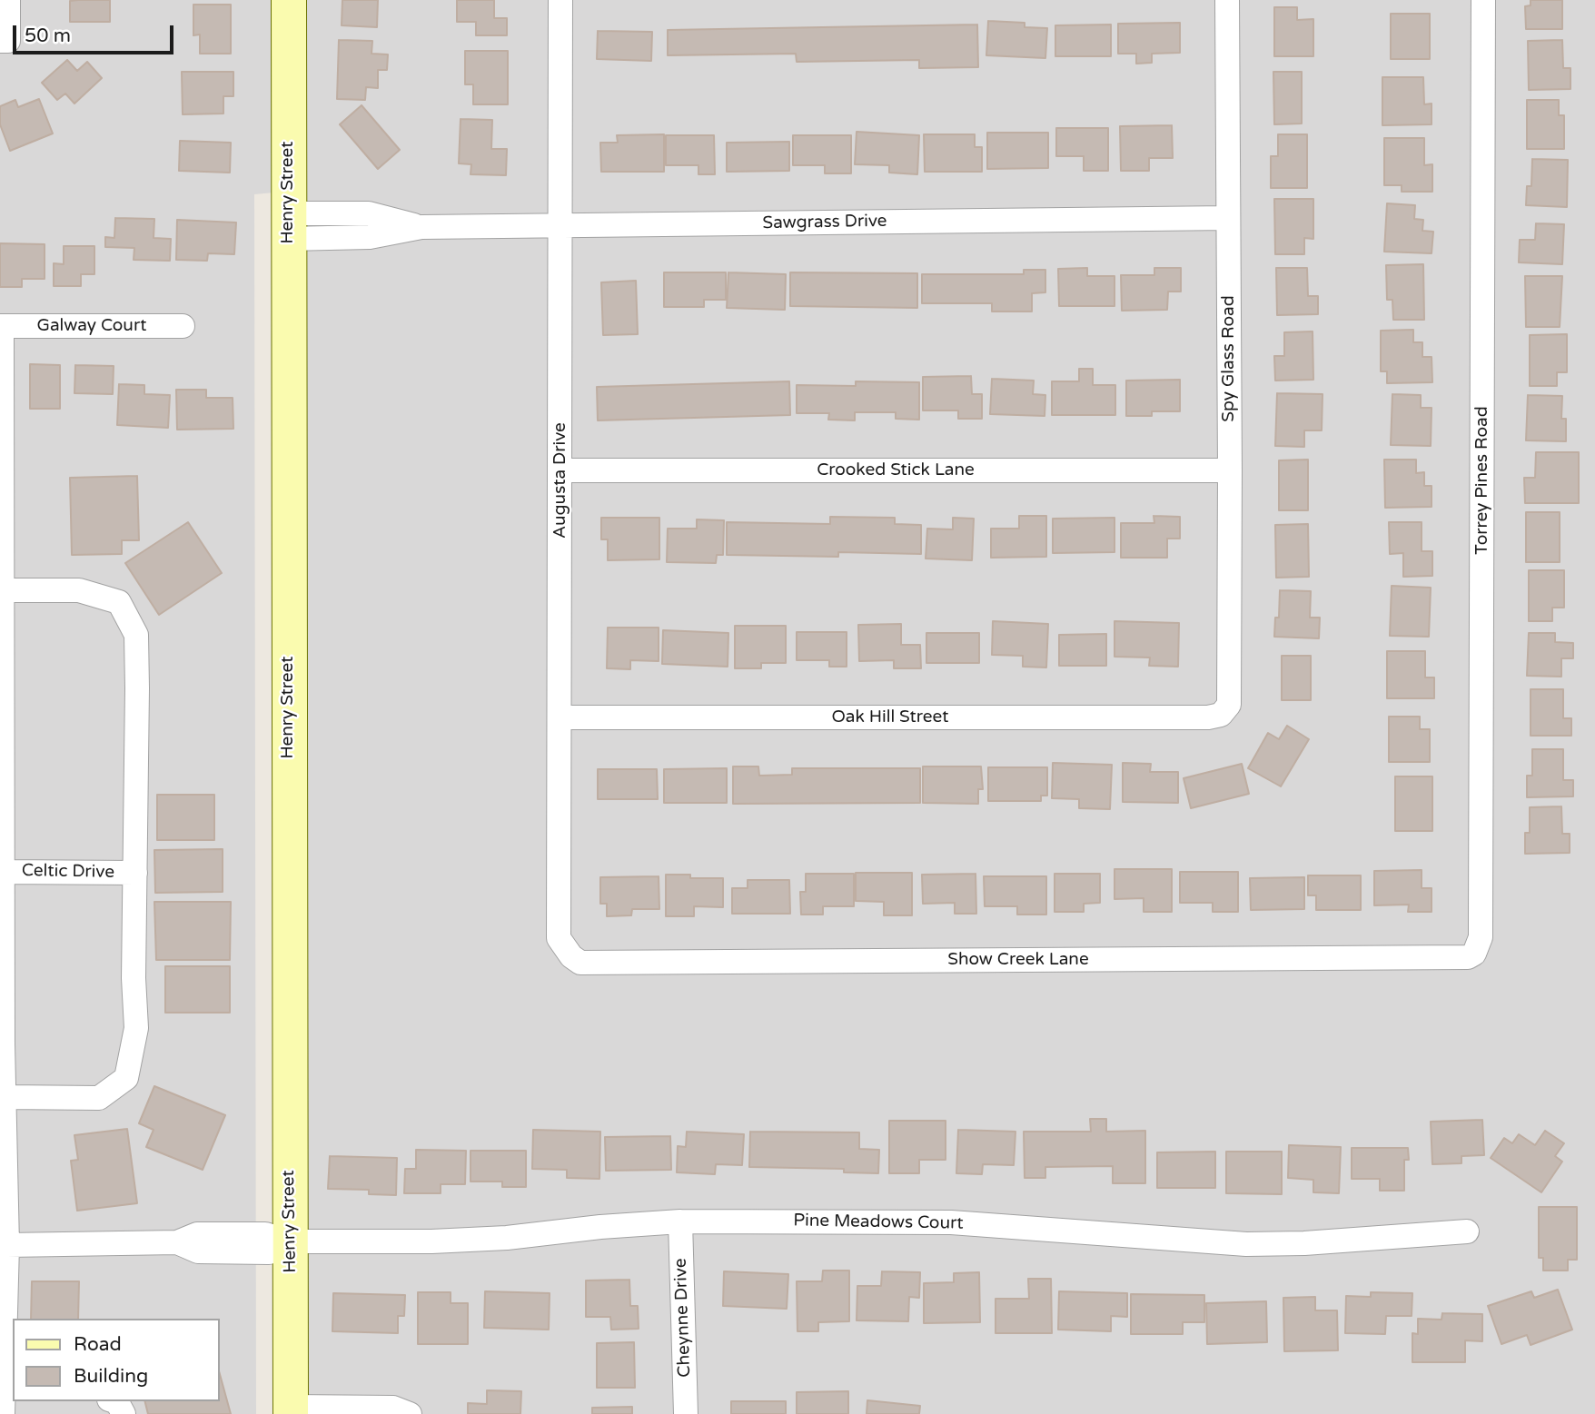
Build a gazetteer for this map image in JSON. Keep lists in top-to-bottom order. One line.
{"streets":{"street":["Henry Street","Sawgrass Drive","Galway Court","Spy Glass Road","Crooked Stick Lane","Augusta Drive","Torrey Pines Road","Oak Hill Street","Celtic Drive","Show Creek Lane","Pine Meadows Court","Cheynne Drive"]},"crossings":[["Henry Street","Sawgrass Drive"],["Henry Street","Pine Meadows Court"],["Sawgrass Drive","Spy Glass Road"],["Sawgrass Drive","Augusta Drive"],["Spy Glass Road","Crooked Stick Lane"],["Spy Glass Road","Oak Hill Street"],["Crooked Stick Lane","Augusta Drive"],["Augusta Drive","Oak Hill Street"],["Augusta Drive","Show Creek Lane"],["Torrey Pines Road","Show Creek Lane"],["Pine Meadows Court","Cheynne Drive"]],"legend":["Road","Building"],"scale_bar":"50 m"}
